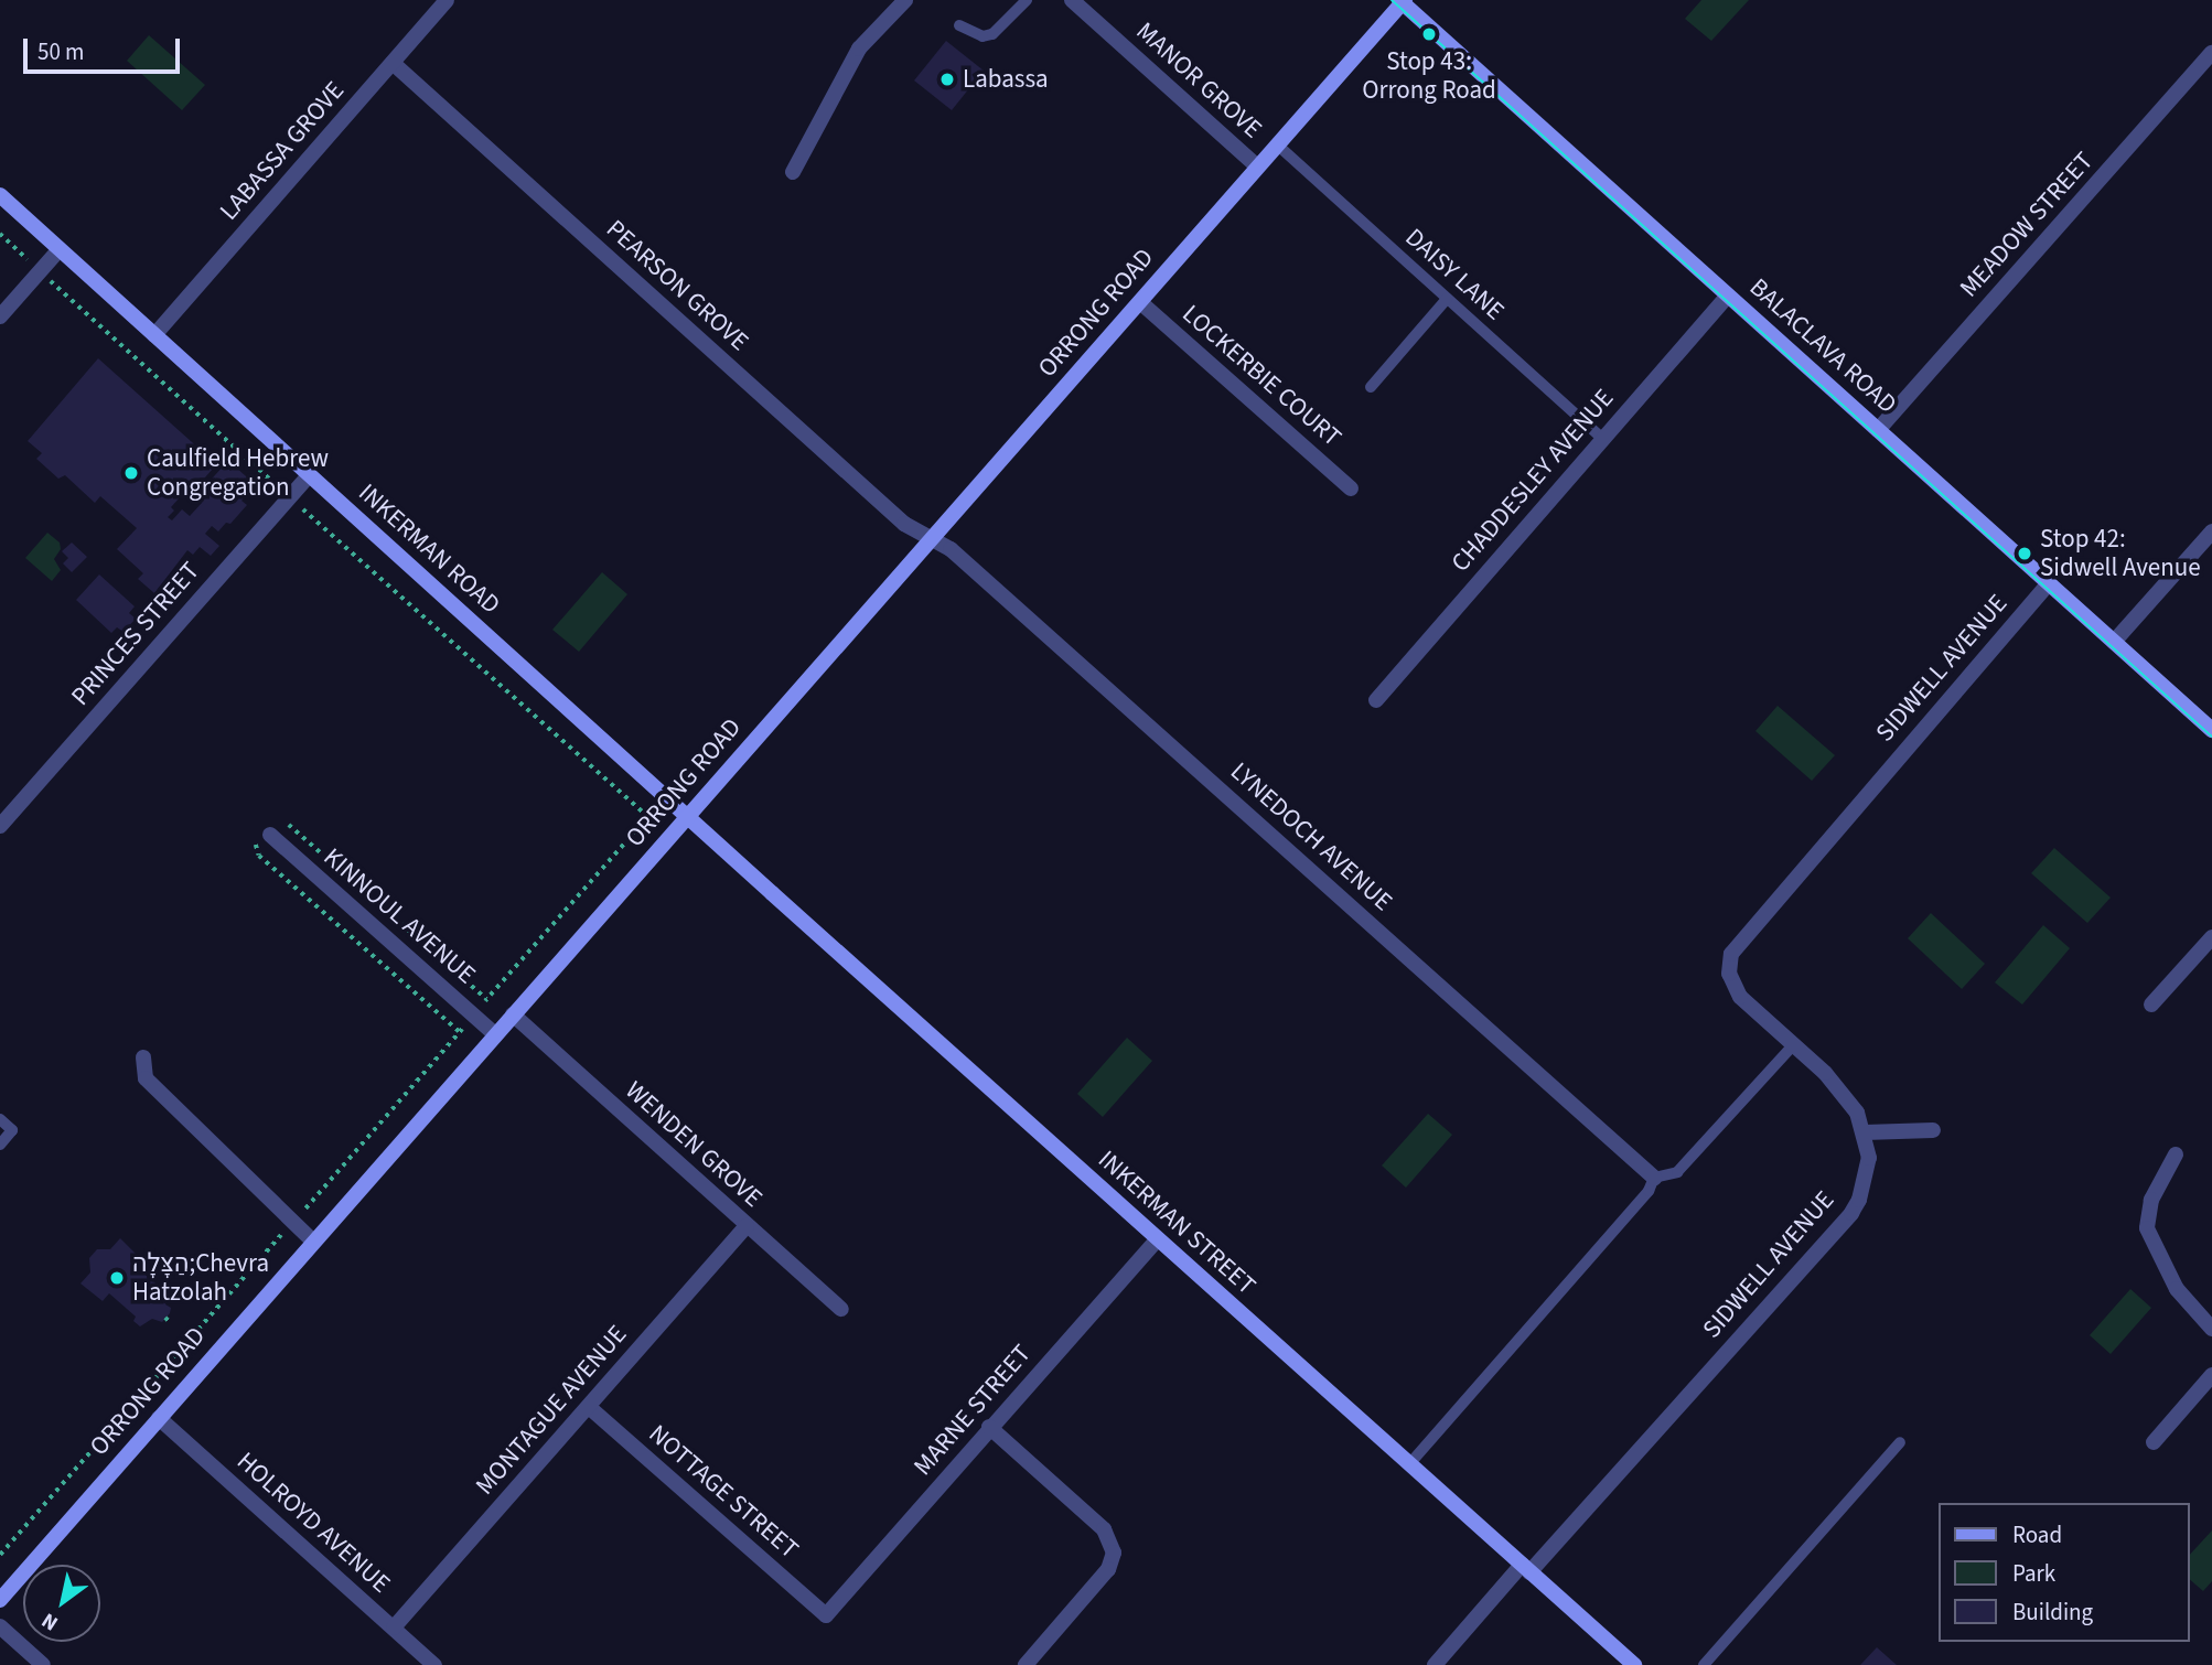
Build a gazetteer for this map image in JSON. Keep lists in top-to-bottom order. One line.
{"streets":{"street":["MANOR GROVE","LABASSA GROVE","MEADOW STREET","PEARSON GROVE","ORRONG ROAD","BALACLAVA ROAD","LOCKERBIE COURT","CHADDESLEY AVENUE","INKERMAN ROAD","PRINCES STREET","SIDWELL AVENUE","LYNEDOCH AVENUE","KINNOUL AVENUE","WENDEN GROVE","INKERMAN STREET","MONTAGUE AVENUE","MARNE STREET","NOTTAGE STREET","HOLROYD AVENUE"],"lane":["DAISY LANE"]},"crossings":[["MANOR GROVE","ORRONG ROAD"],["LABASSA GROVE","PEARSON GROVE"],["LABASSA GROVE","INKERMAN ROAD"],["MEADOW STREET","BALACLAVA ROAD"],["DAISY LANE","ORRONG ROAD"],["DAISY LANE","CHADDESLEY AVENUE"],["PEARSON GROVE","ORRONG ROAD"],["PEARSON GROVE","LYNEDOCH AVENUE"],["ORRONG ROAD","BALACLAVA ROAD"],["ORRONG ROAD","LOCKERBIE COURT"],["ORRONG ROAD","INKERMAN ROAD"],["ORRONG ROAD","LYNEDOCH AVENUE"],["ORRONG ROAD","KINNOUL AVENUE"],["ORRONG ROAD","WENDEN GROVE"],["ORRONG ROAD","INKERMAN STREET"],["ORRONG ROAD","HOLROYD AVENUE"],["BALACLAVA ROAD","CHADDESLEY AVENUE"],["BALACLAVA ROAD","SIDWELL AVENUE"],["INKERMAN ROAD","PRINCES STREET"],["INKERMAN ROAD","INKERMAN STREET"],["SIDWELL AVENUE","INKERMAN STREET"],["WENDEN GROVE","MONTAGUE AVENUE"],["INKERMAN STREET","MARNE STREET"],["MONTAGUE AVENUE","NOTTAGE STREET"],["MONTAGUE AVENUE","HOLROYD AVENUE"],["MARNE STREET","NOTTAGE STREET"]],"places":["Stop 43: Orrong Road","Labassa","Caulfield Hebrew Congregation","Stop 42: Sidwell Avenue","הַצָּלָה;Chevra Hatzolah"],"legend":["Road","Park","Building"],"scale_bar":"50 m","north":"bottom left"}
